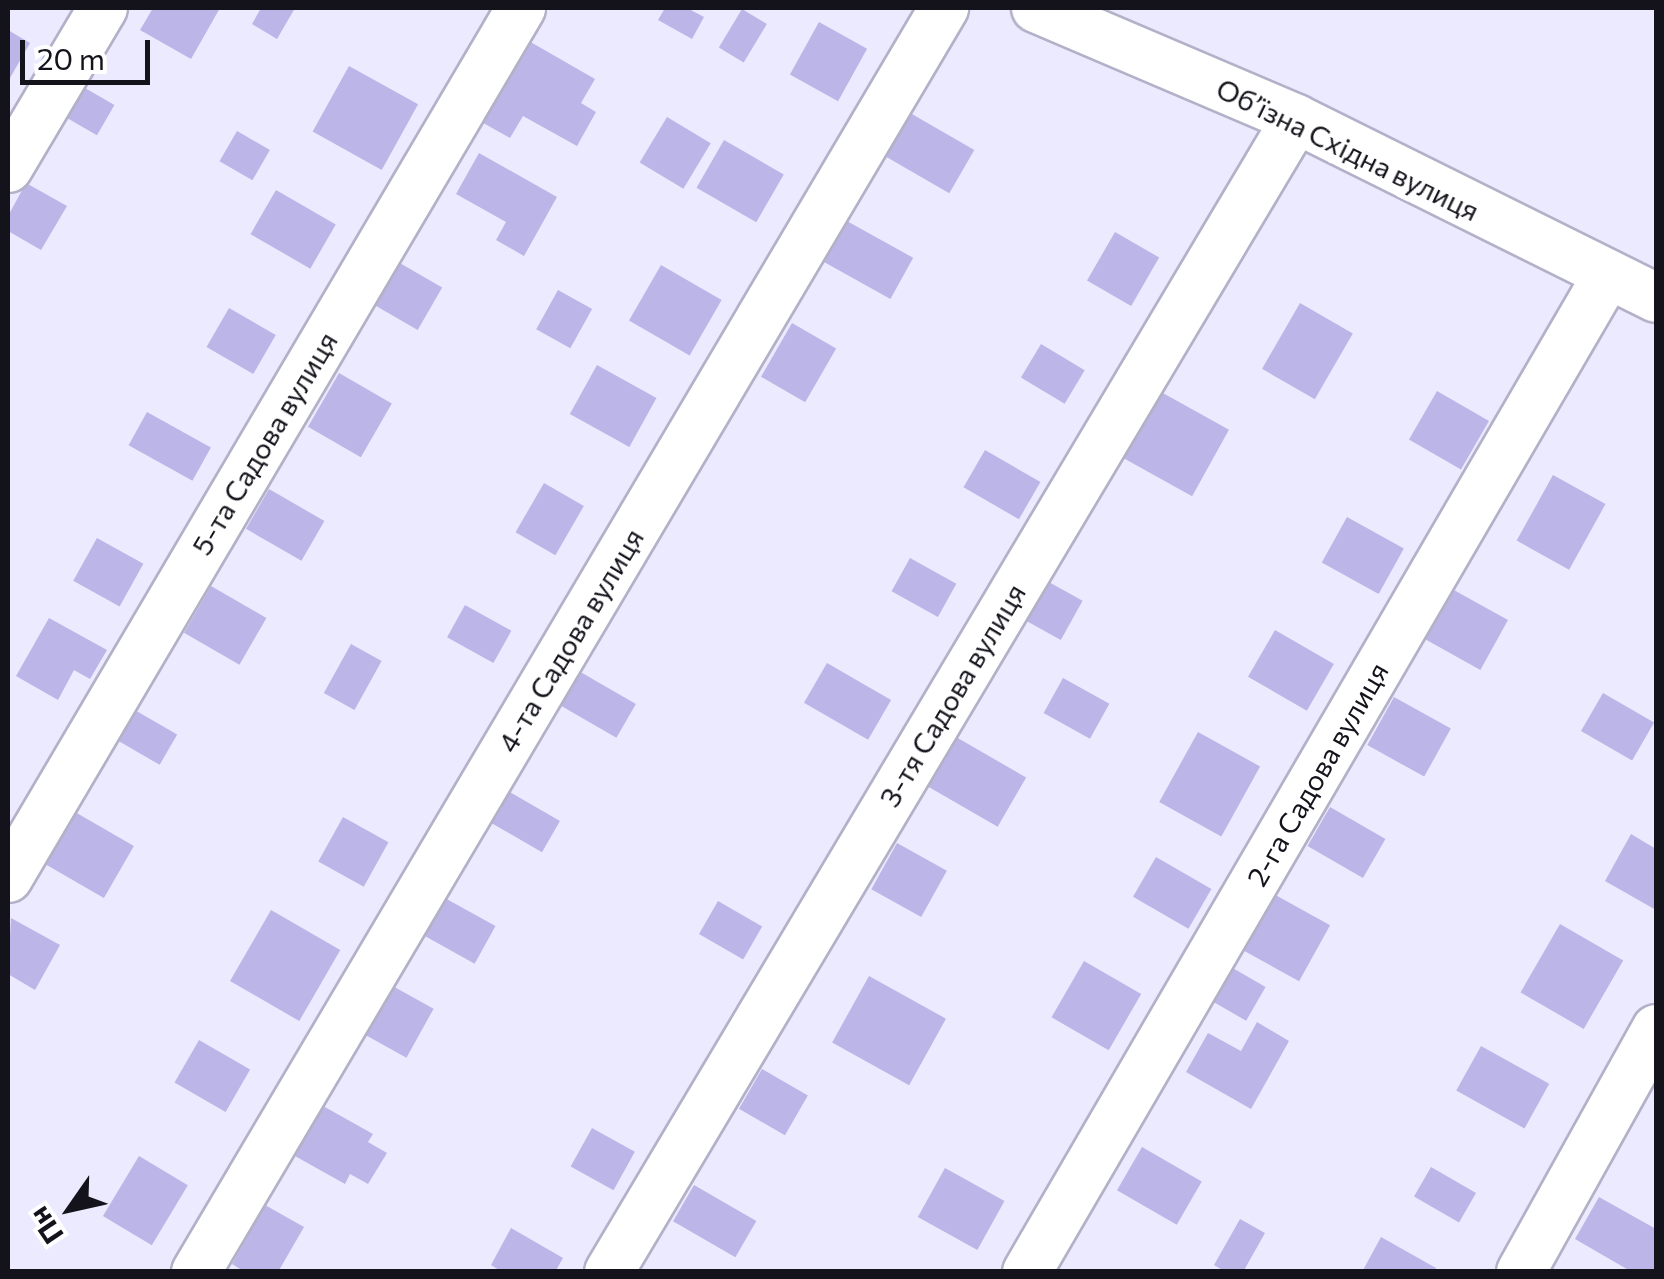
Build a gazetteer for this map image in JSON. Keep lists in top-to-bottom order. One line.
{"streets":{"street":["Обʼїзна Східна вулиця","5-та Садова вулиця","4-та Садова вулиця","3-тя Садова вулиця","2-га Садова вулиця"]},"crossings":[["Обʼїзна Східна вулиця","3-тя Садова вулиця"],["Обʼїзна Східна вулиця","2-га Садова вулиця"]],"scale_bar":"20 m","north":"bottom left"}
